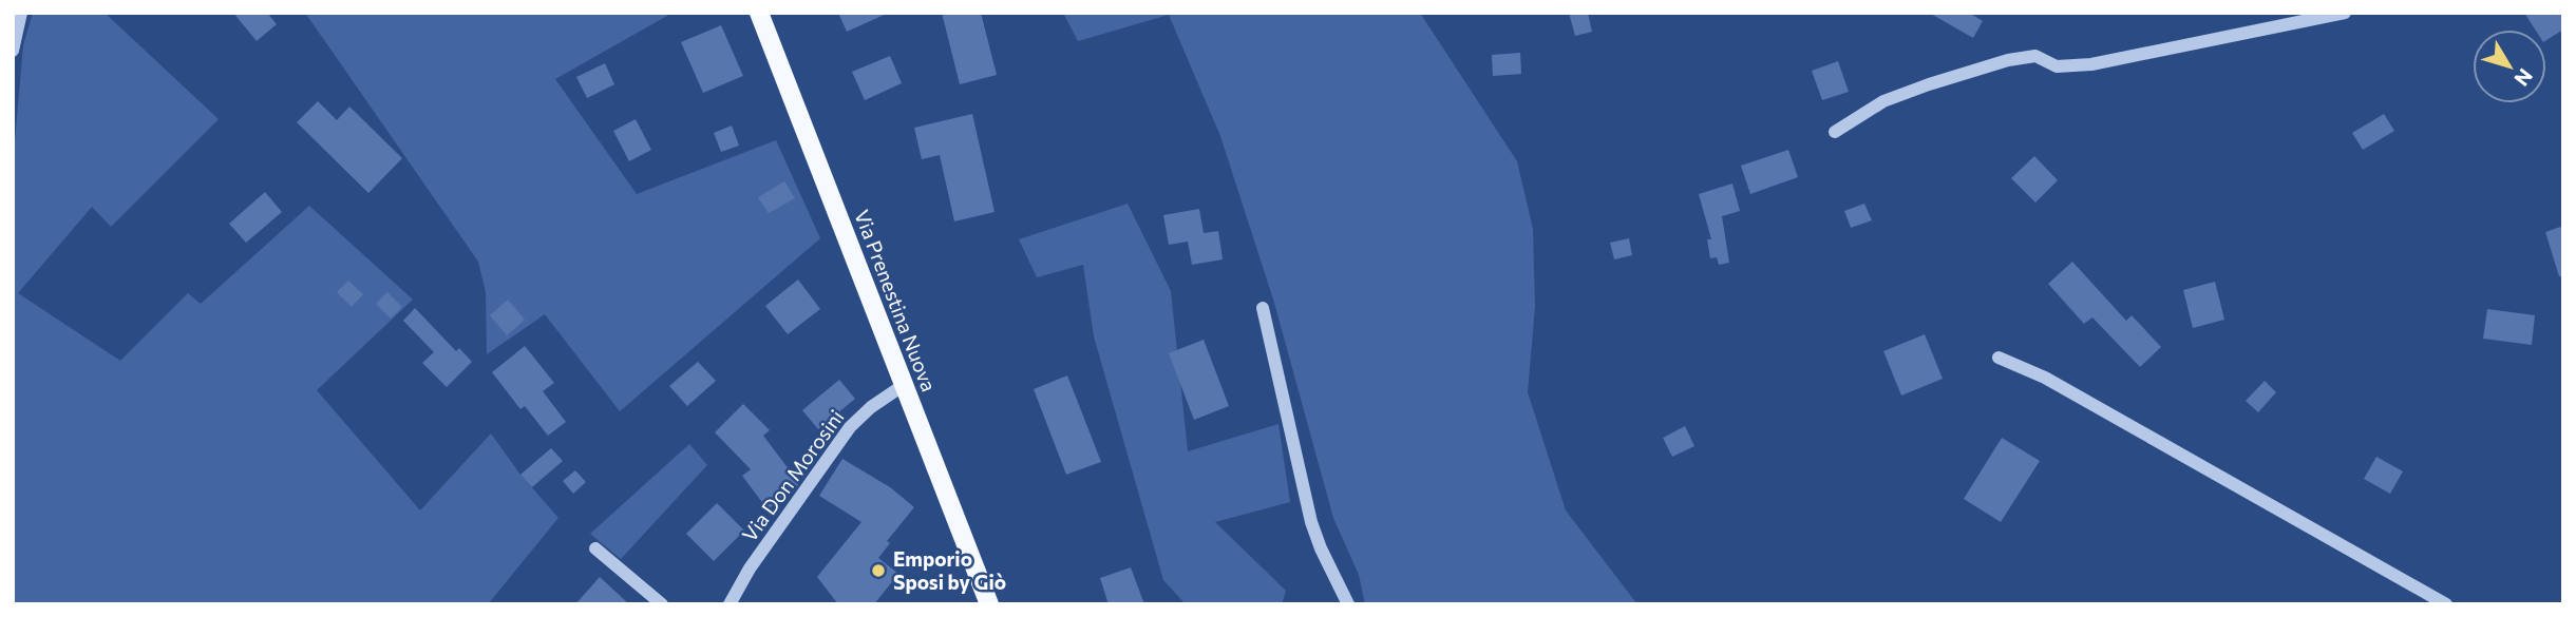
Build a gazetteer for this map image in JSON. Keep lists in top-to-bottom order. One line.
{"streets":{"main road":["Via Prenestina Nuova"],"street":["Via Don Morosini"]},"crossings":[["Via Prenestina Nuova","Via Don Morosini"]],"places":["Emporio Sposi by Giò"],"north":"bottom right"}
